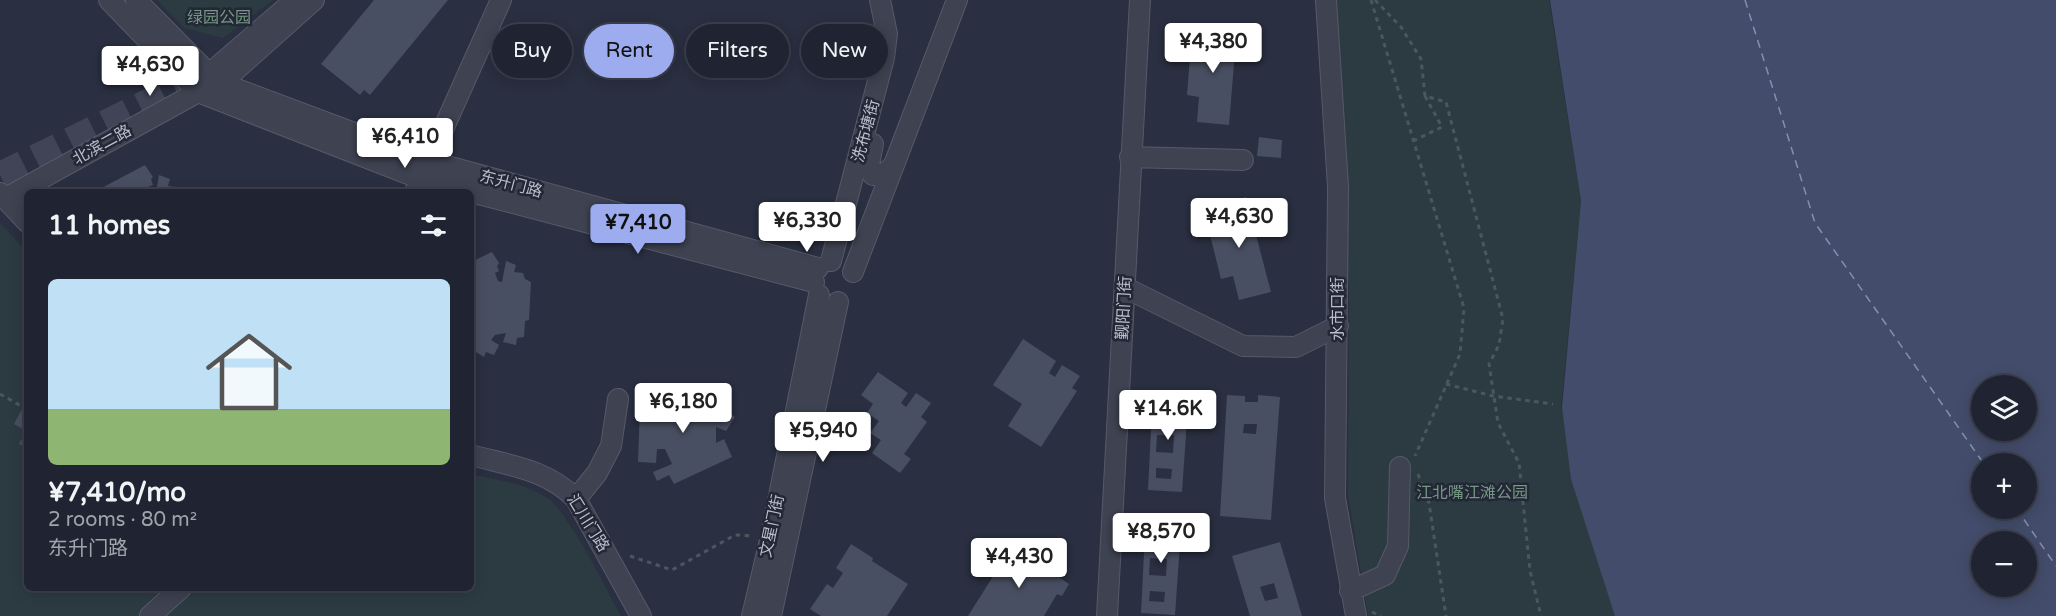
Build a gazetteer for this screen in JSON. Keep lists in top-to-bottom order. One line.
{"streets":{"street":["洗布塘街","北滨二路","东升门路","觐阳门街","水市口街","汇川门路","文星门街"]},"crossings":[["洗布塘街","东升门路"],["洗布塘街","文星门街"],["北滨二路","东升门路"],["东升门路","文星门街"]],"parks":["绿园公园","江北嘴江滩公园"],"page":{"price":["¥4,380","¥4,630","¥6,410","¥4,630","¥6,330","¥7,410","¥6,180","¥14.6K","¥5,940","¥8,570","¥4,430"],"chip":["Buy","Rent","Filters","New"],"heading":"11 homes","list":[{"name":"¥7,410/mo","note":"2 rooms · 80 m² · 东升门路"}],"map_buttons":["+","−"]}}
